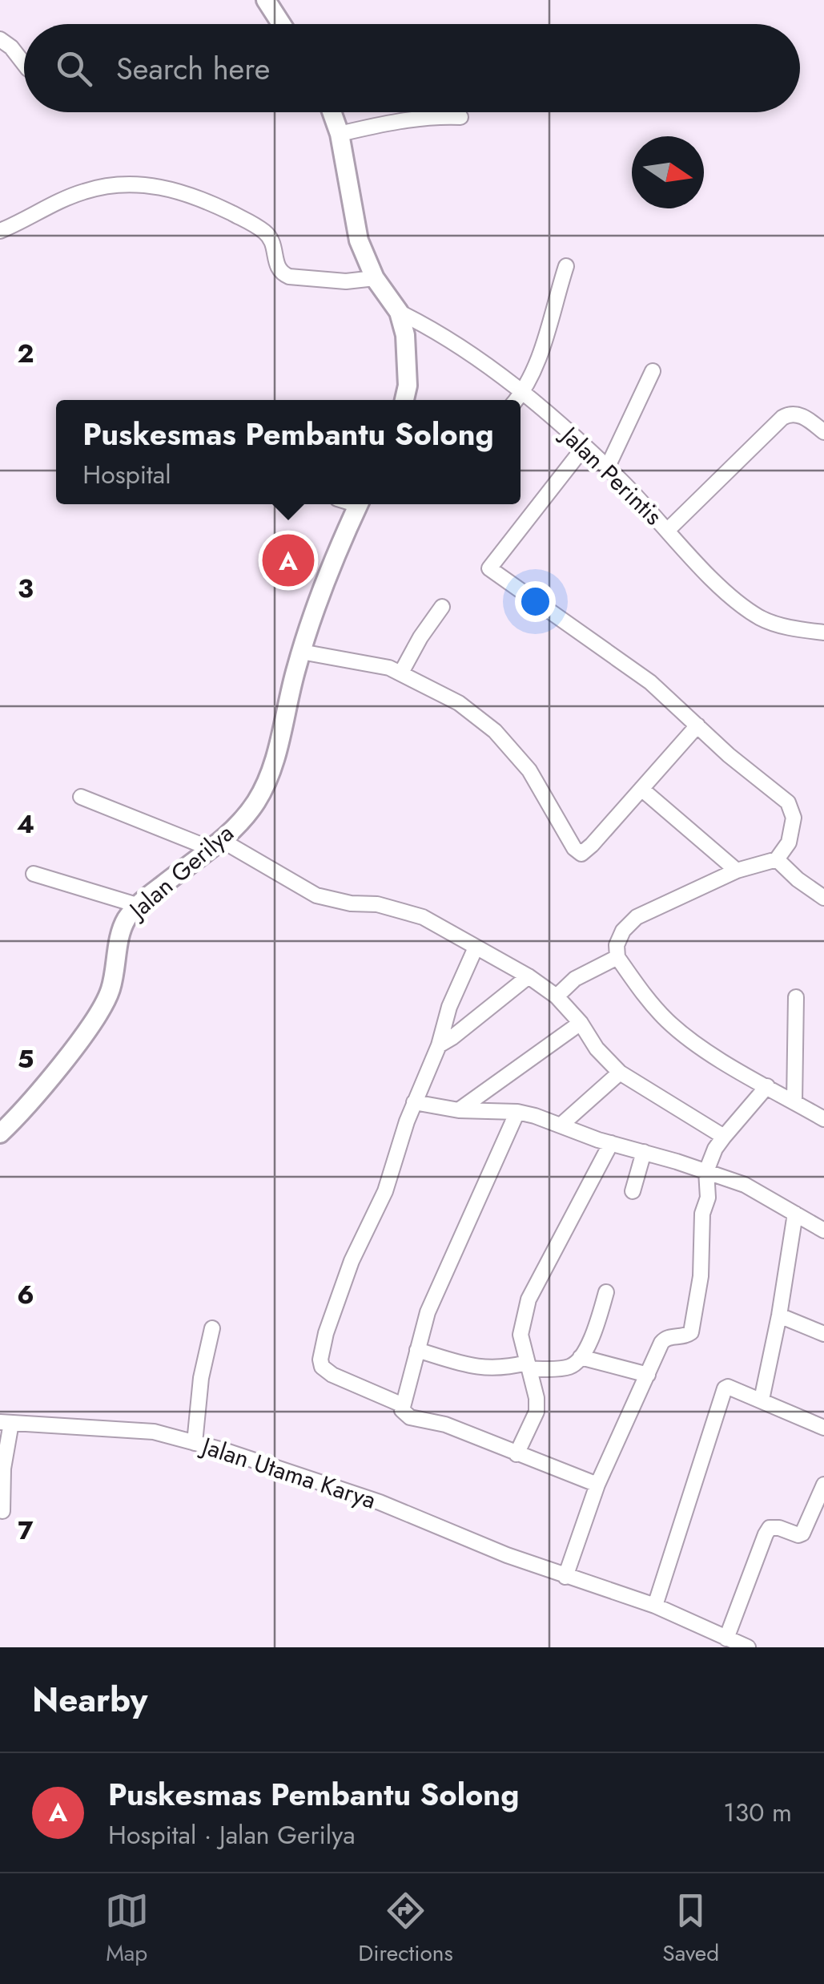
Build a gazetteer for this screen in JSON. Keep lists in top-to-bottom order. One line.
{"streets":{"street":["Jalan Perintis","Jalan Gerilya","Jalan Utama Karya"]},"north":"right","page":{"search":"Search here","popup":["Puskesmas Pembantu Solong","Hospital"],"pins":"A","heading":"Nearby","list":[{"mark":"A","name":"Puskesmas Pembantu Solong","note":"Hospital · Jalan Gerilya","value":"130 m"}],"nav":["Map","Directions","Saved"]},"grid":{"rows":["2","3","4","5","6","7"]}}
